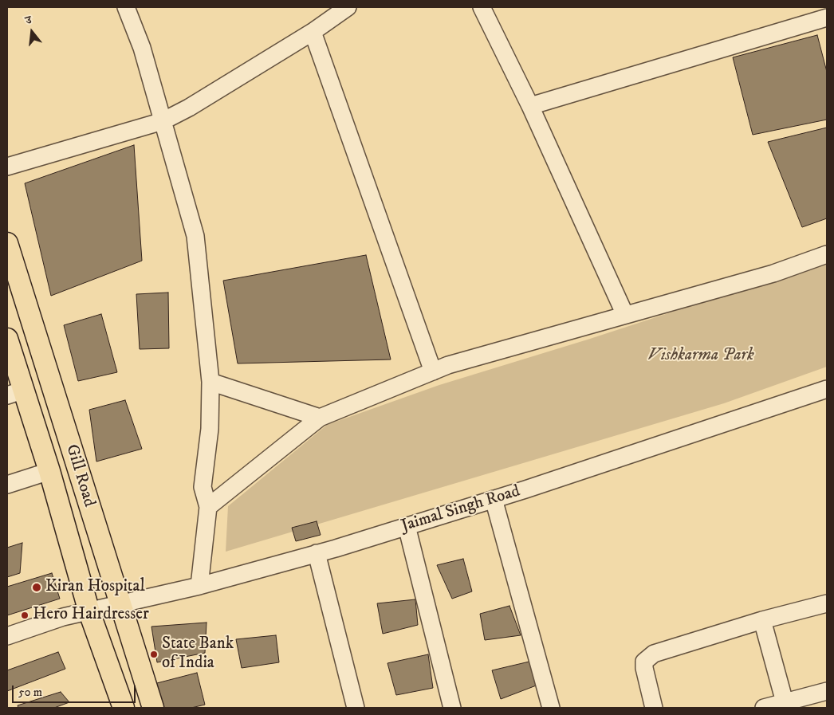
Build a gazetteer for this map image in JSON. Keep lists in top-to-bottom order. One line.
{"streets":{"main road":["Gill Road"],"street":["Jaimal Singh Road"]},"crossings":[["Gill Road","Jaimal Singh Road"]],"parks":["Vishkarma Park"],"places":["Kiran Hospital","Hero Hairdresser","State Bank of India"],"scale_bar":"50 m","north":"top"}
